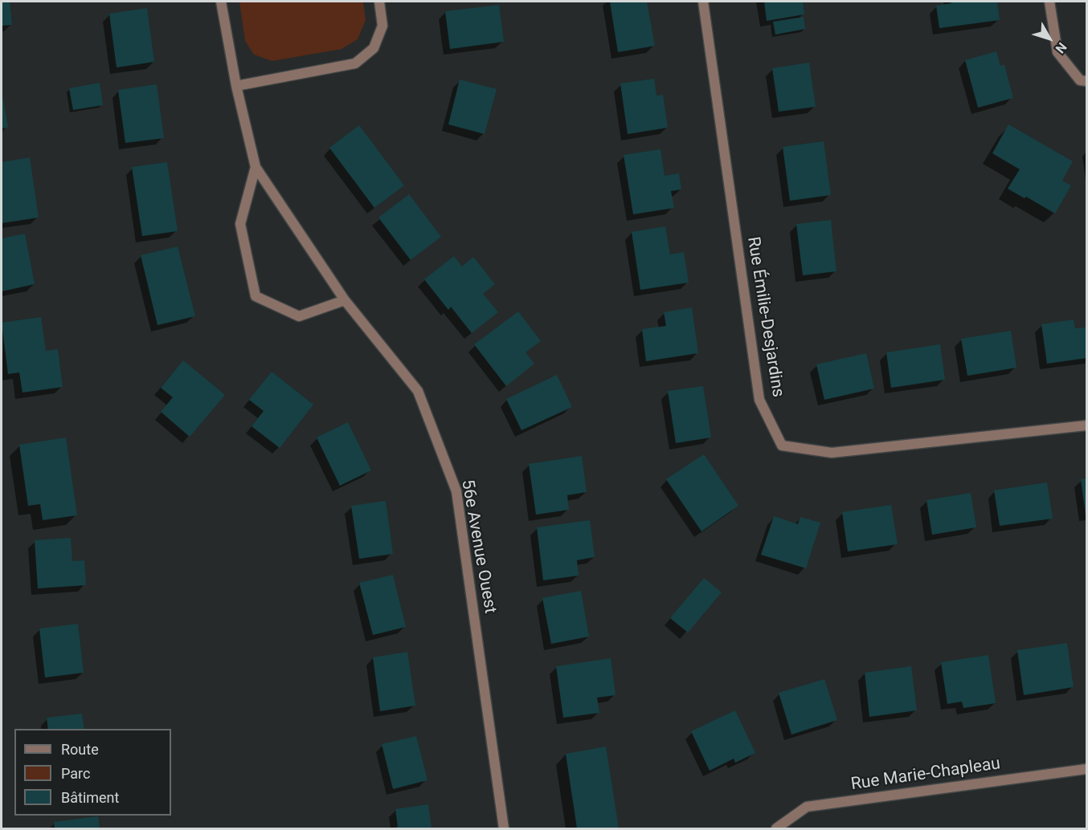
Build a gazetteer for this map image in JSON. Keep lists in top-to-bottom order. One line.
{"streets":{"street":["Rue Émilie-Desjardins","56e Avenue Ouest","Rue Marie-Chapleau"]},"legend":["Route","Parc","Bâtiment"],"north":"bottom right"}
